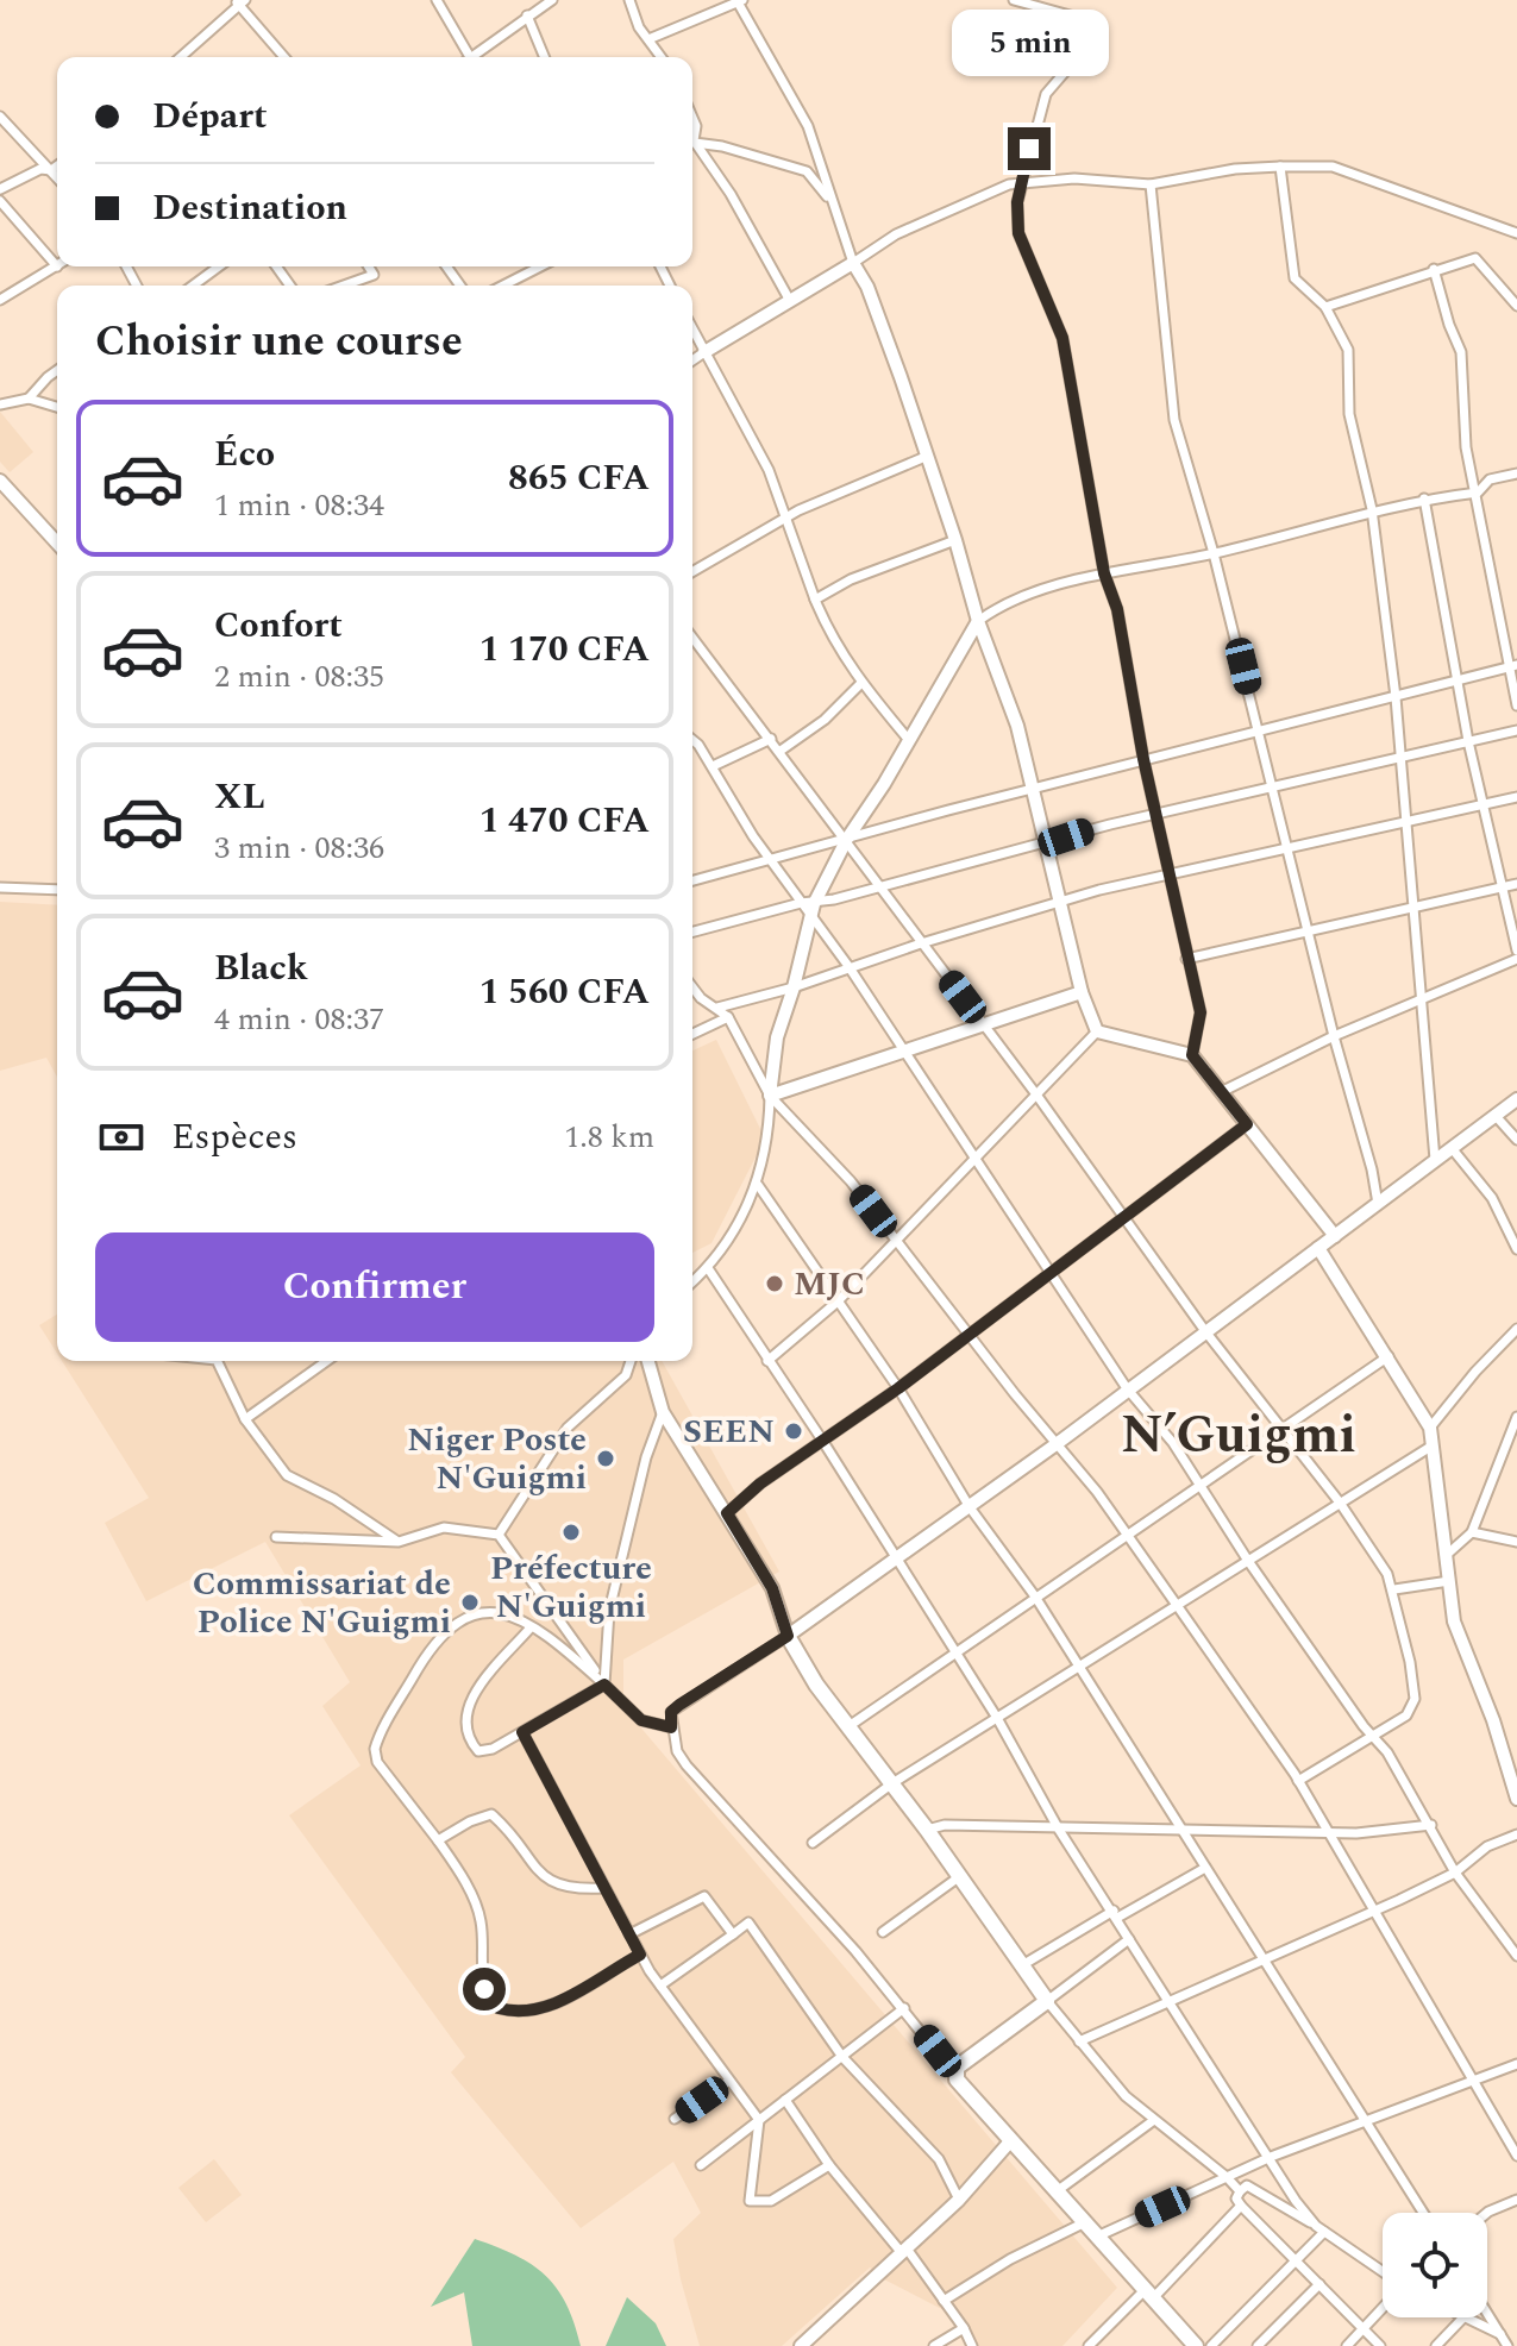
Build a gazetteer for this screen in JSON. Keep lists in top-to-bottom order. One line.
{"districts":["N’Guigmi"],"places":["MJC","SEEN","Niger Poste N'Guigmi","Préfecture N'Guigmi","Commissariat de Police N'Guigmi"],"page":{"bubble":"5 min","banner":["Départ","Destination"],"heading":"Choisir une course","list":[{"name":"Éco","note":"1 min · 08:34","value":"865 CFA"},{"name":"Confort","note":"2 min · 08:35","value":"1 170 CFA"},{"name":"XL","note":"3 min · 08:36","value":"1 470 CFA"},{"name":"Black","note":"4 min · 08:37","value":"1 560 CFA"}],"pay":["Espèces","1.8 km"],"buttons":"Confirmer"}}
